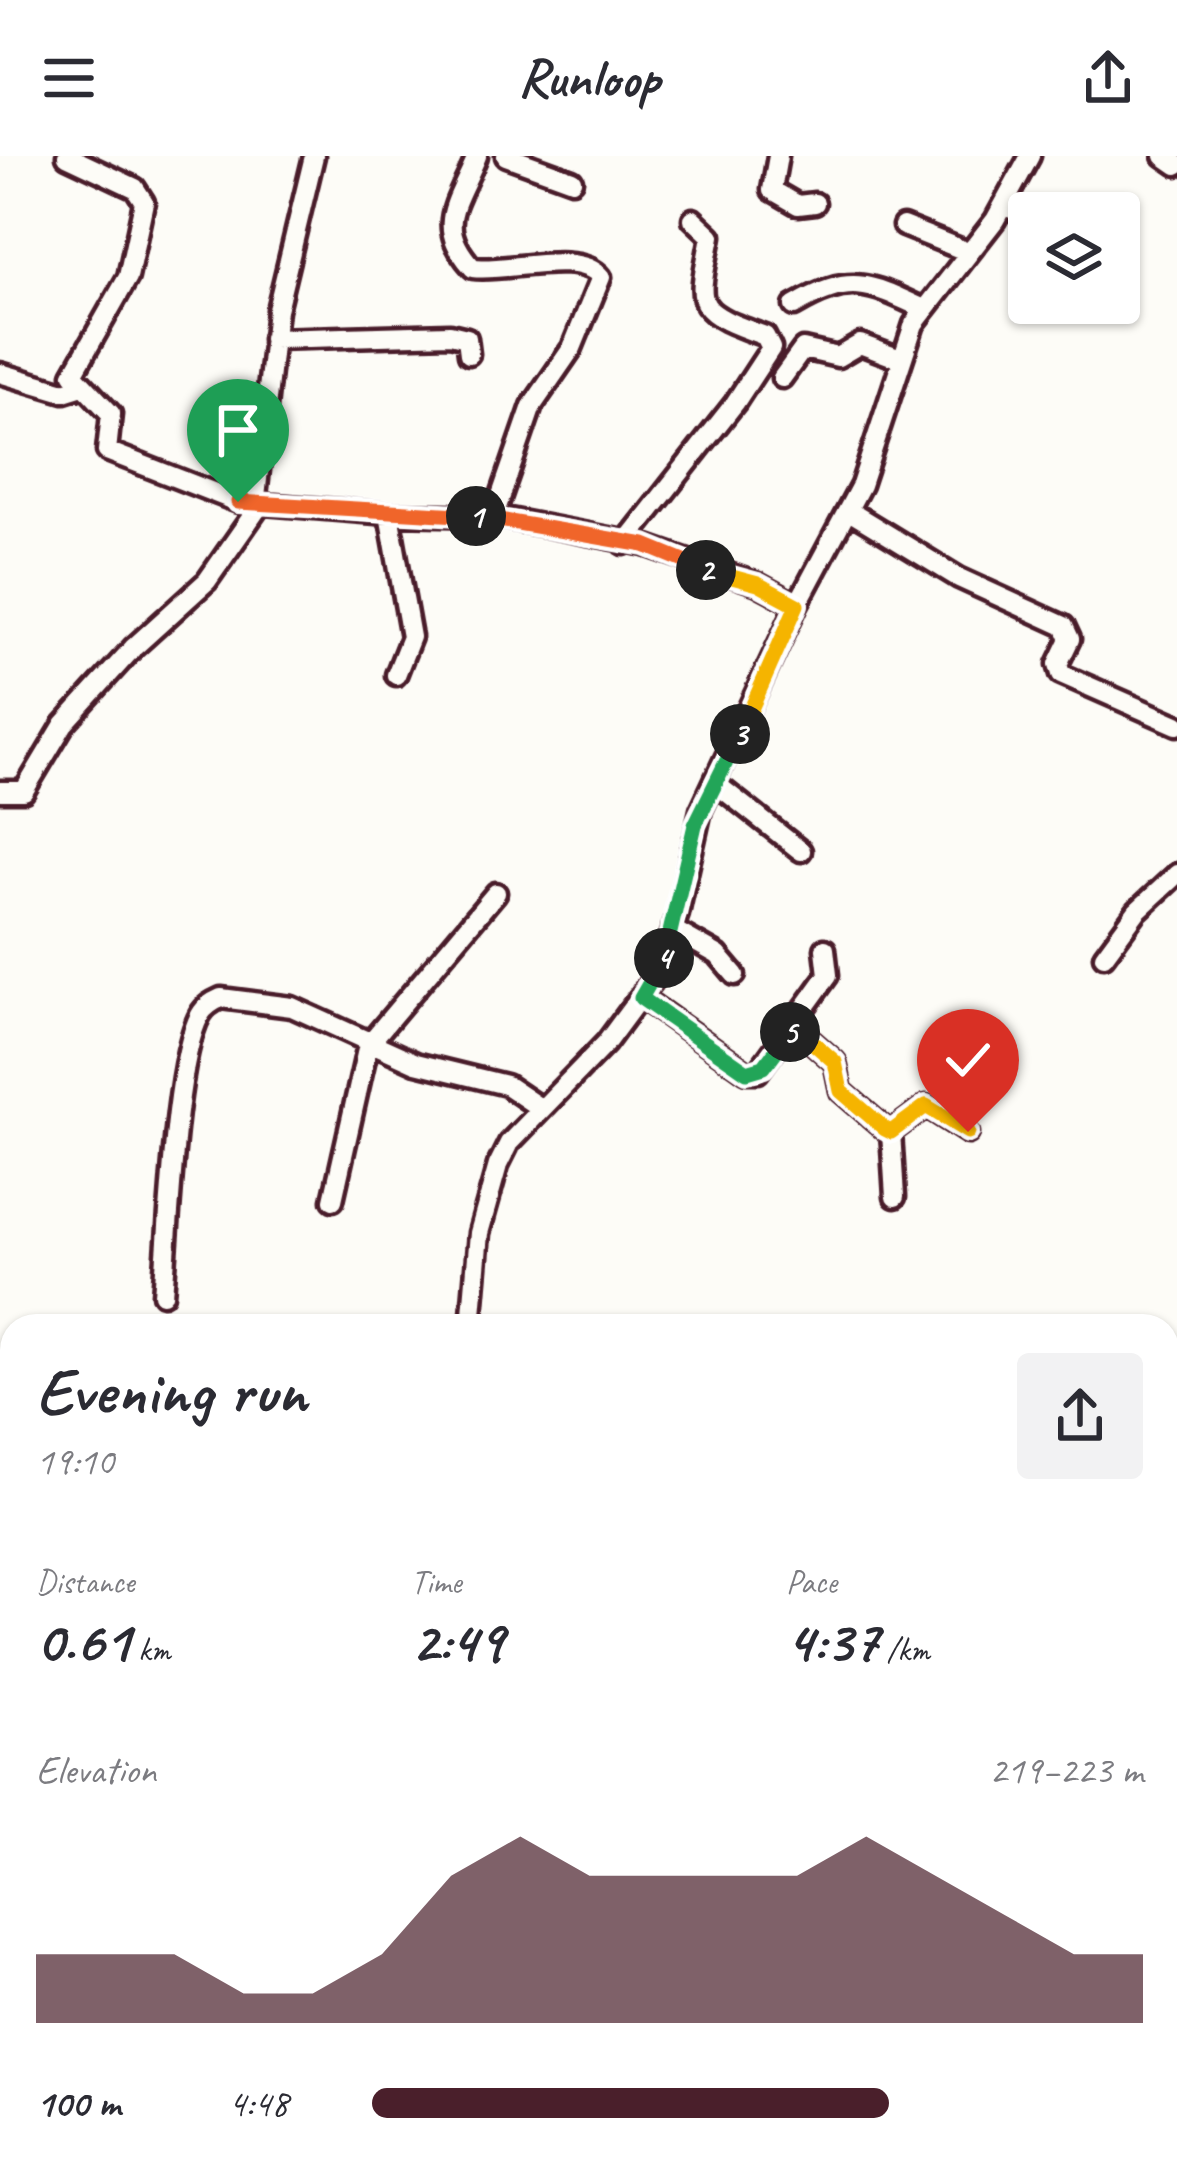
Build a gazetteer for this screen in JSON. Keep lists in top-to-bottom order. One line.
{"page":{"header":"Runloop","pins":["1","2","3","4","5"],"heading":["Evening run","19:10"],"stats":[["Distance","0.61 km"],["Time","2:49"],["Pace","4:37 /km"]],"chart":["Elevation","219–223 m"],"list":[{"name":"100 m","note":"4:48"}]}}
